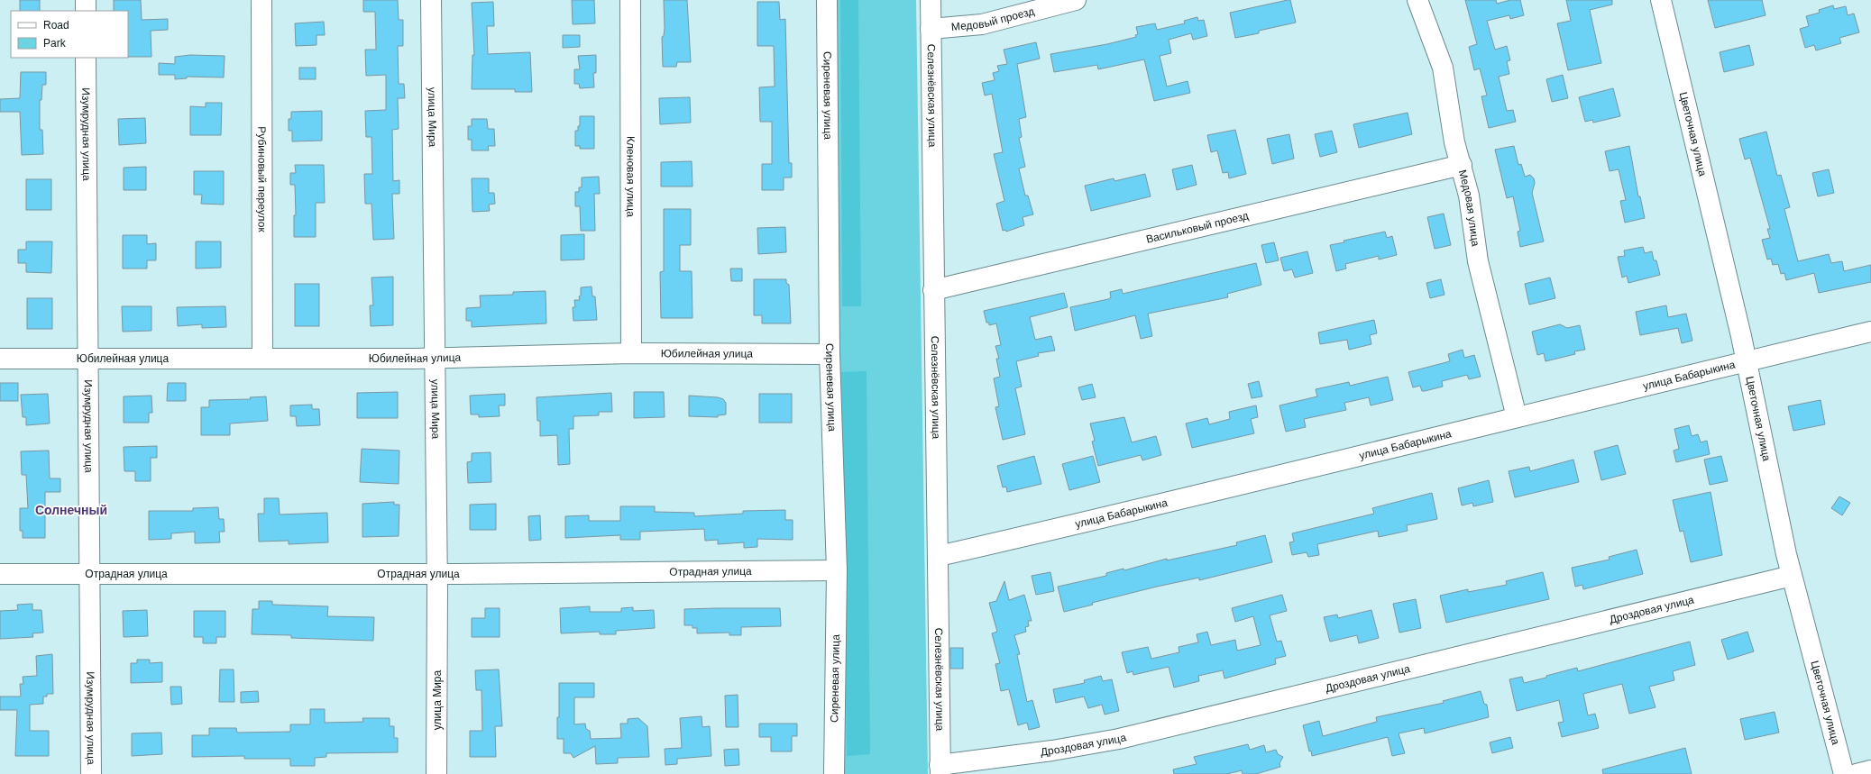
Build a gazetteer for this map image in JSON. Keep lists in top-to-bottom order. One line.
{"streets":{"street":["Медовый проезд","Сиреневая улица","Селезнёвская улица","улица Мира","Изумрудная улица","Цветочная улица","Кленовая улица","Рубиновый переулок","Медовая улица","Васильковый проезд","Юбилейная улица","улица Бабарыкина","Отрадная улица","Дроздовая улица"]},"crossings":[["Медовый проезд","Селезнёвская улица"],["Сиреневая улица","Юбилейная улица"],["Сиреневая улица","Отрадная улица"],["Селезнёвская улица","Васильковый проезд"],["Селезнёвская улица","улица Бабарыкина"],["Селезнёвская улица","Дроздовая улица"],["улица Мира","Юбилейная улица"],["улица Мира","Отрадная улица"],["Изумрудная улица","Юбилейная улица"],["Изумрудная улица","Отрадная улица"],["Цветочная улица","улица Бабарыкина"],["Цветочная улица","Дроздовая улица"],["Кленовая улица","Юбилейная улица"],["Рубиновый переулок","Юбилейная улица"],["Медовая улица","Васильковый проезд"],["Медовая улица","улица Бабарыкина"]],"districts":["Солнечный"],"legend":["Road","Park"]}
